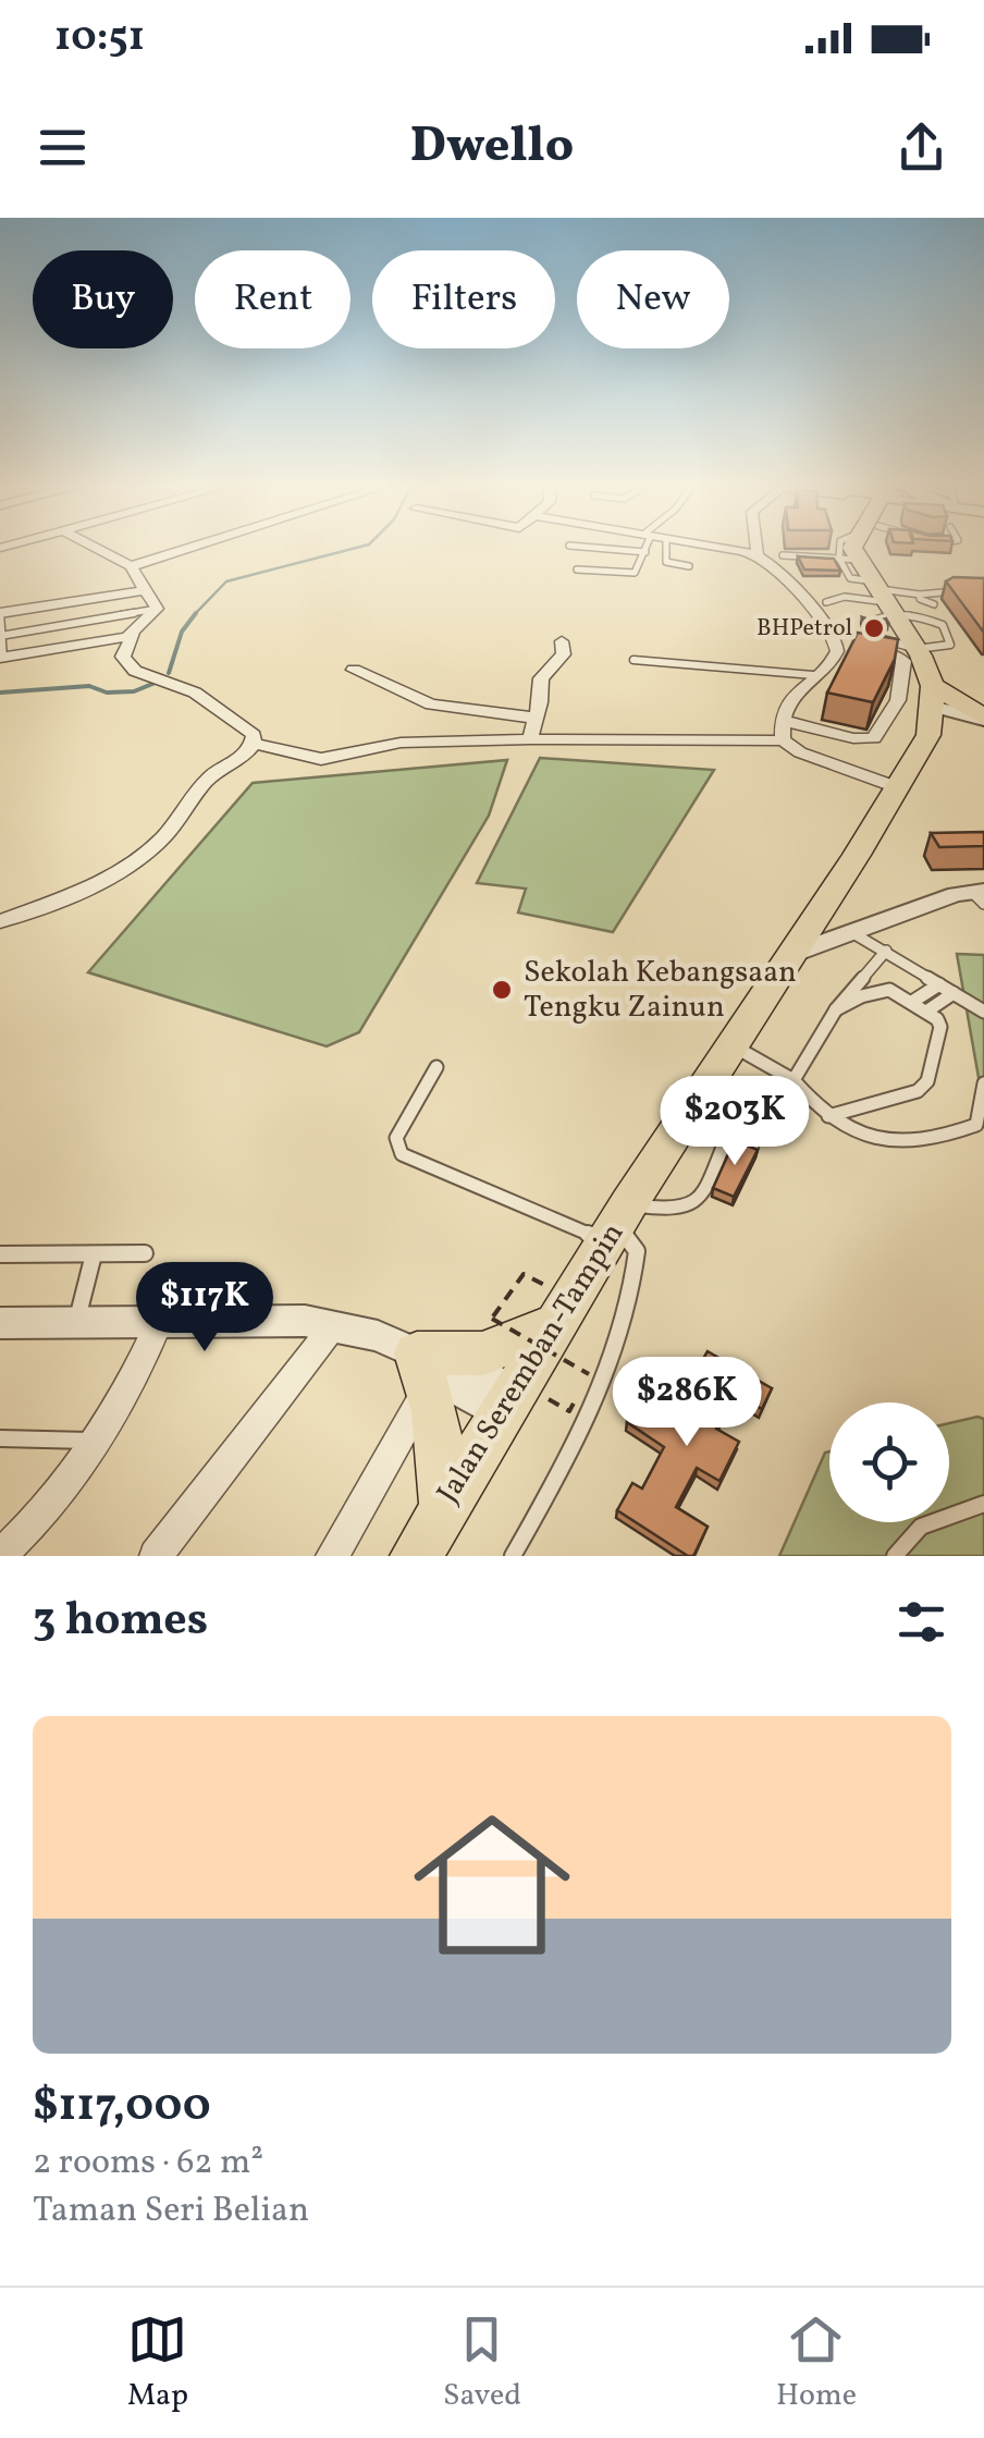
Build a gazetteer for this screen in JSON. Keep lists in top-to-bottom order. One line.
{"streets":{"highway":["Jalan Seremban-Tampin"]},"places":["BHPetrol","Sekolah Kebangsaan Tengku Zainun"],"page":{"status":"10:51","header":"Dwello","chip":["Buy","Rent","Filters","New"],"price":["$203K","$117K","$286K"],"heading":"3 homes","list":[{"name":"$117,000","note":"2 rooms · 62 m² · Taman Seri Belian"}],"tabs":["Map","Saved","Home"]}}
